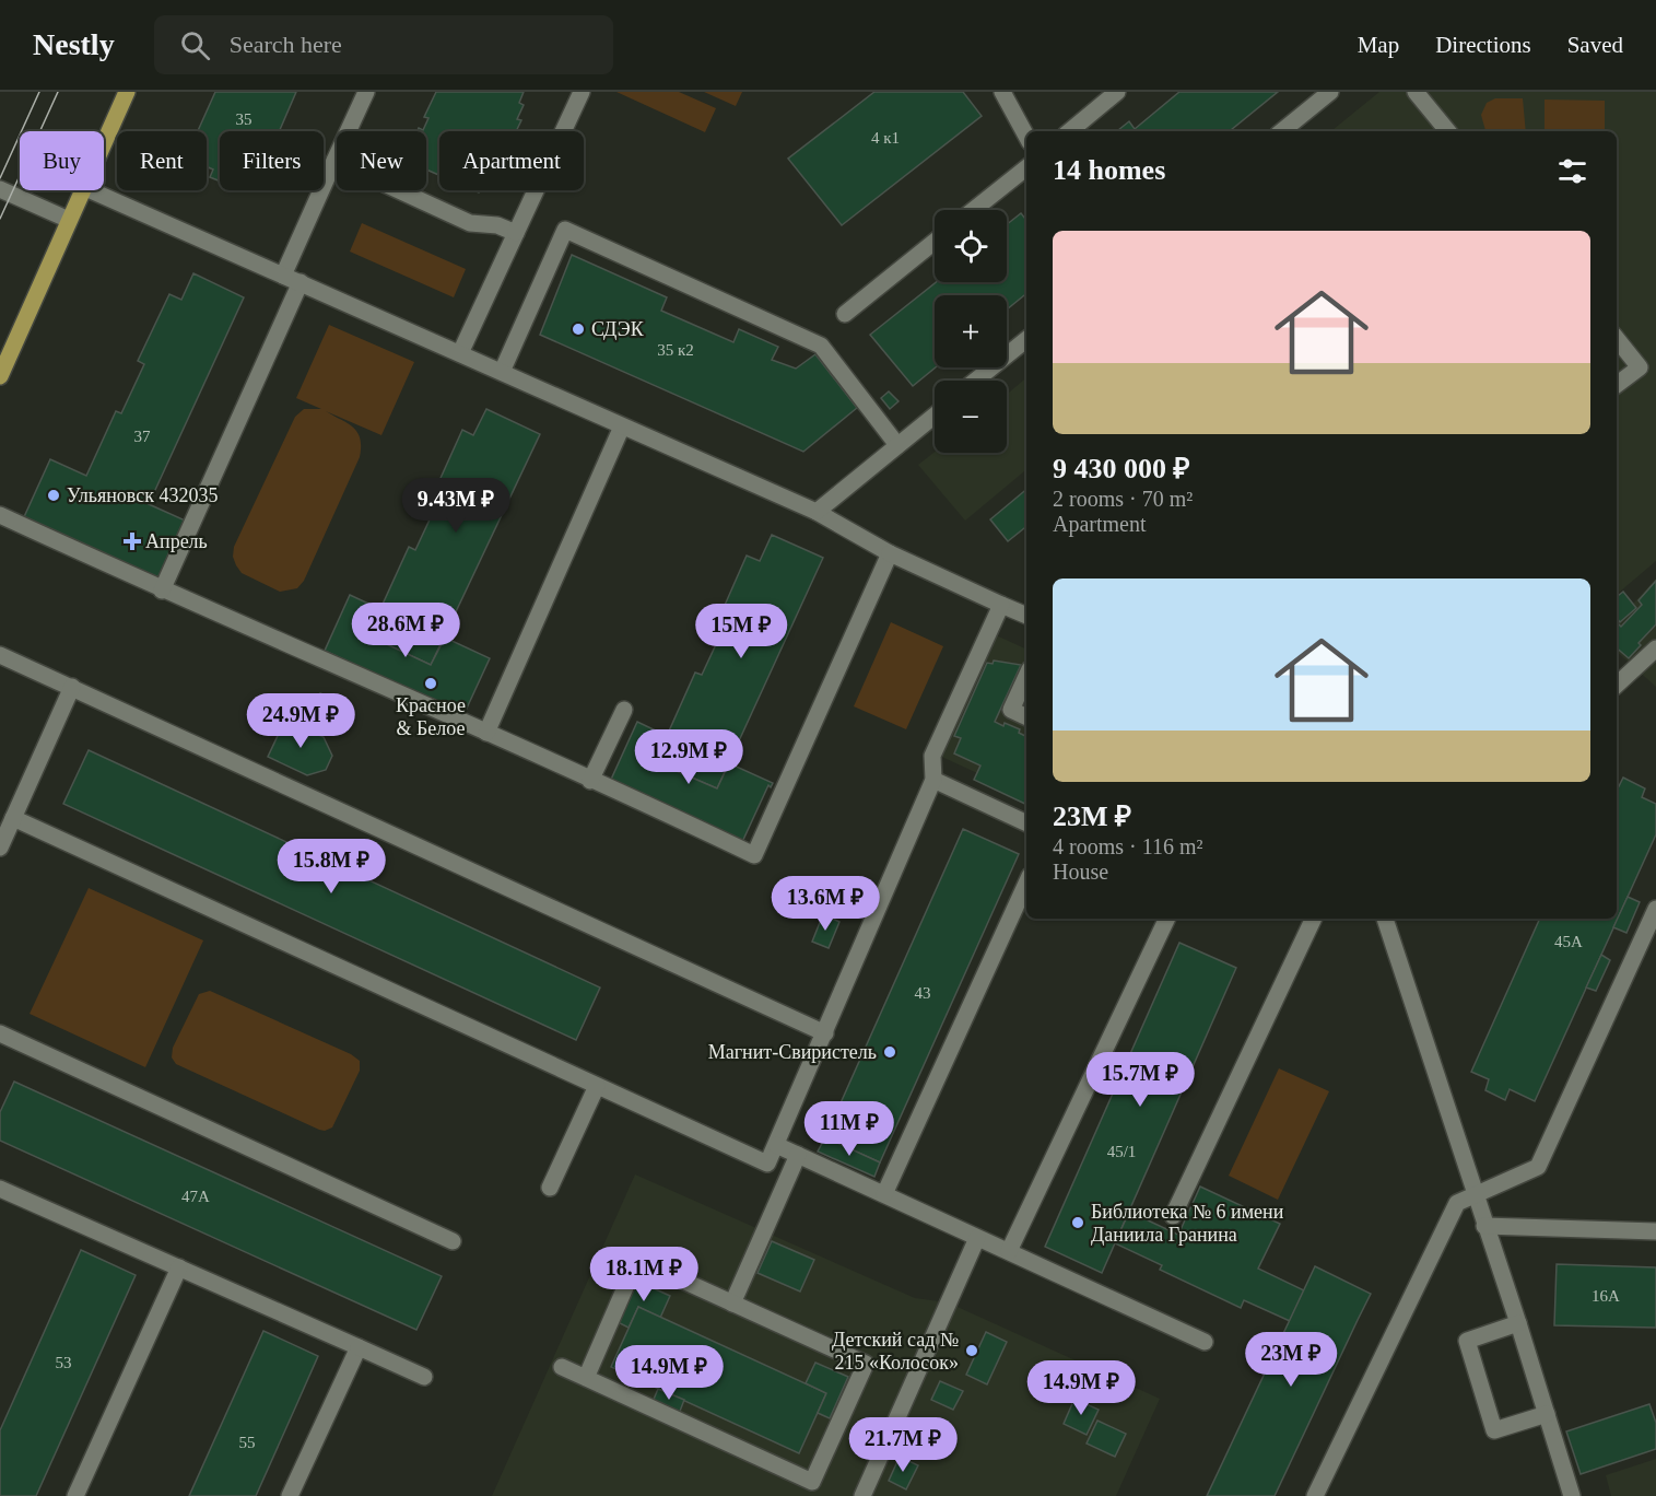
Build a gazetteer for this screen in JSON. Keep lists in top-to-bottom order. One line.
{"places":{"other":["СДЭК","Ульяновск 432035","Красное & Белое","Магнит-Свиристель","Библиотека № 6 имени Даниила Гранина","Детский сад № 215 «Колосок»"],"health":["Апрель"]},"house_numbers":["35","4 к1","35 к2","37","45А","43","45/1","47А","16А","53","55"],"page":{"header":"Nestly","search":"Search here","nav":["Map","Directions","Saved"],"chip":["Buy","Rent","Filters","New","Apartment"],"heading":"14 homes","map_buttons":["+","−"],"list":[{"name":"9 430 000 ₽","note":"2 rooms · 70 m² · Apartment"},{"name":"23M ₽","note":"4 rooms · 116 m² · House"}],"price":["9.43M ₽","28.6M ₽","15M ₽","24.9M ₽","12.9M ₽","15.8M ₽","13.6M ₽","15.7M ₽","11M ₽","18.1M ₽","23M ₽","14.9M ₽","14.9M ₽","21.7M ₽"]}}
